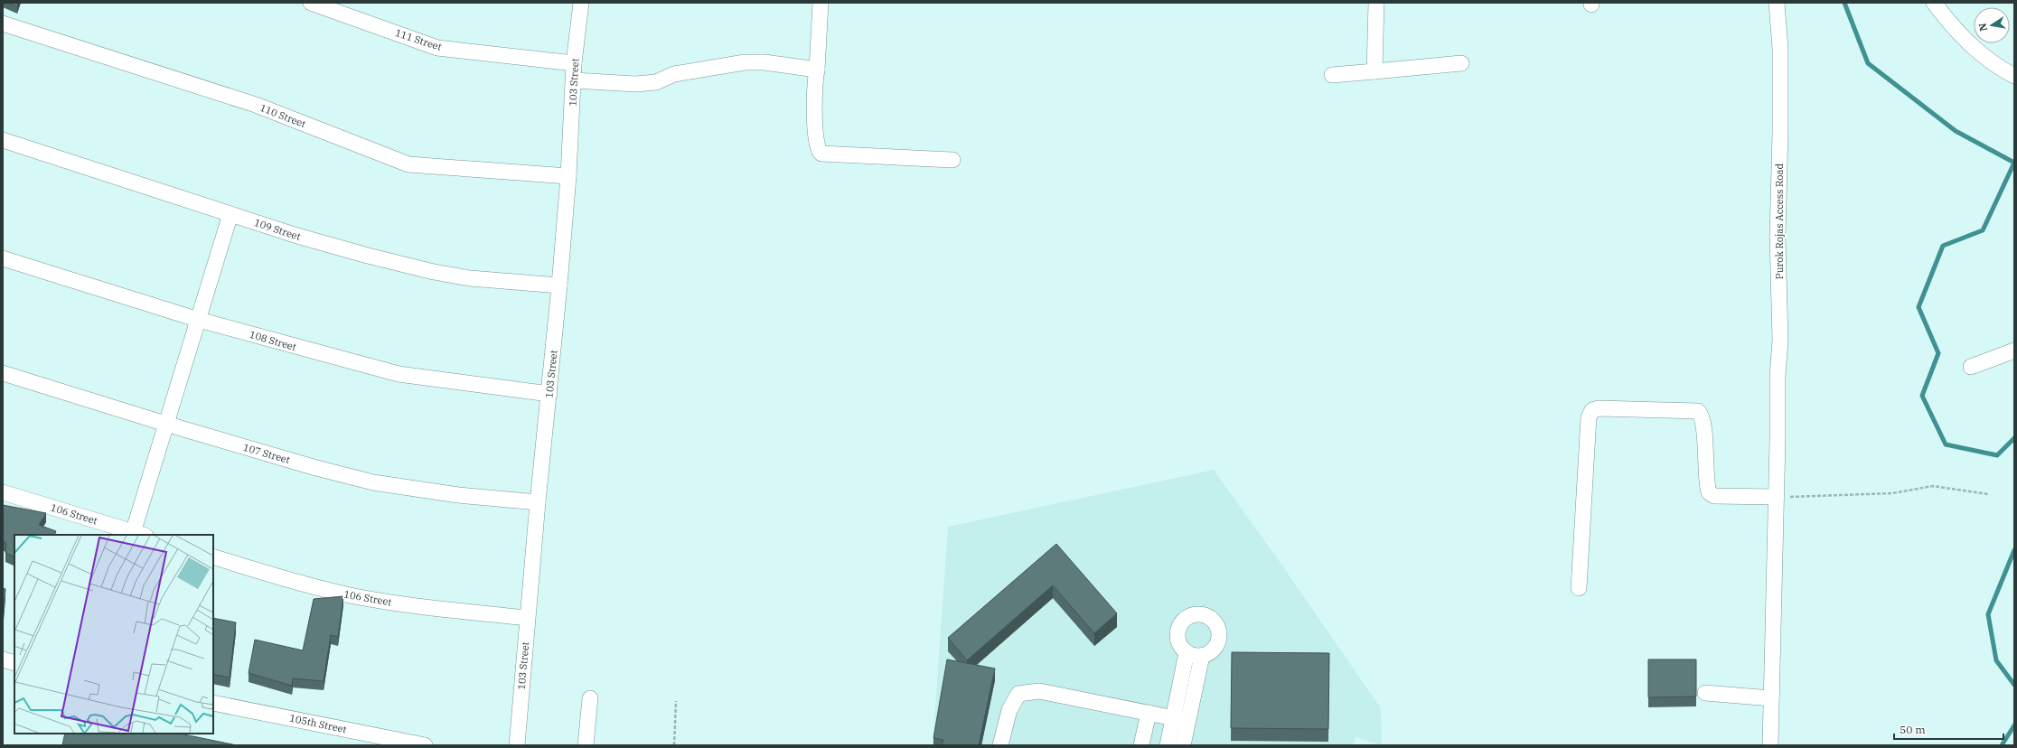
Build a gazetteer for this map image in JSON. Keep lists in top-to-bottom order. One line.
{"streets":{"street":["111 Street","103 Street","110 Street","Purok Rojas Access Road","109 Street","108 Street","107 Street","106 Street","105th Street"]},"crossings":[["111 Street","103 Street"],["103 Street","110 Street"],["103 Street","109 Street"],["103 Street","108 Street"],["103 Street","107 Street"],["103 Street","106 Street"]],"scale_bar":"50 m","north":"left"}
